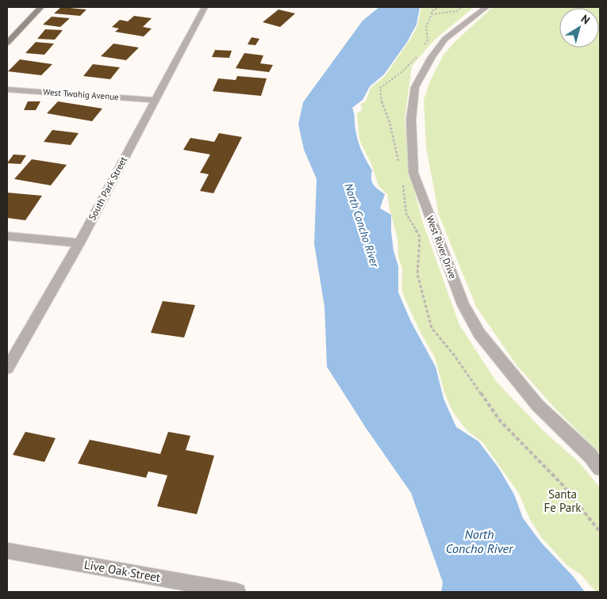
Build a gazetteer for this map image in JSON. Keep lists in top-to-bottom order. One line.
{"streets":{"street":["West Twohig Avenue","South Park Street","West River Drive","Live Oak Street"]},"crossings":[["West Twohig Avenue","South Park Street"]],"water":["North Concho River"],"parks":["Santa Fe Park"],"north":"top right"}
